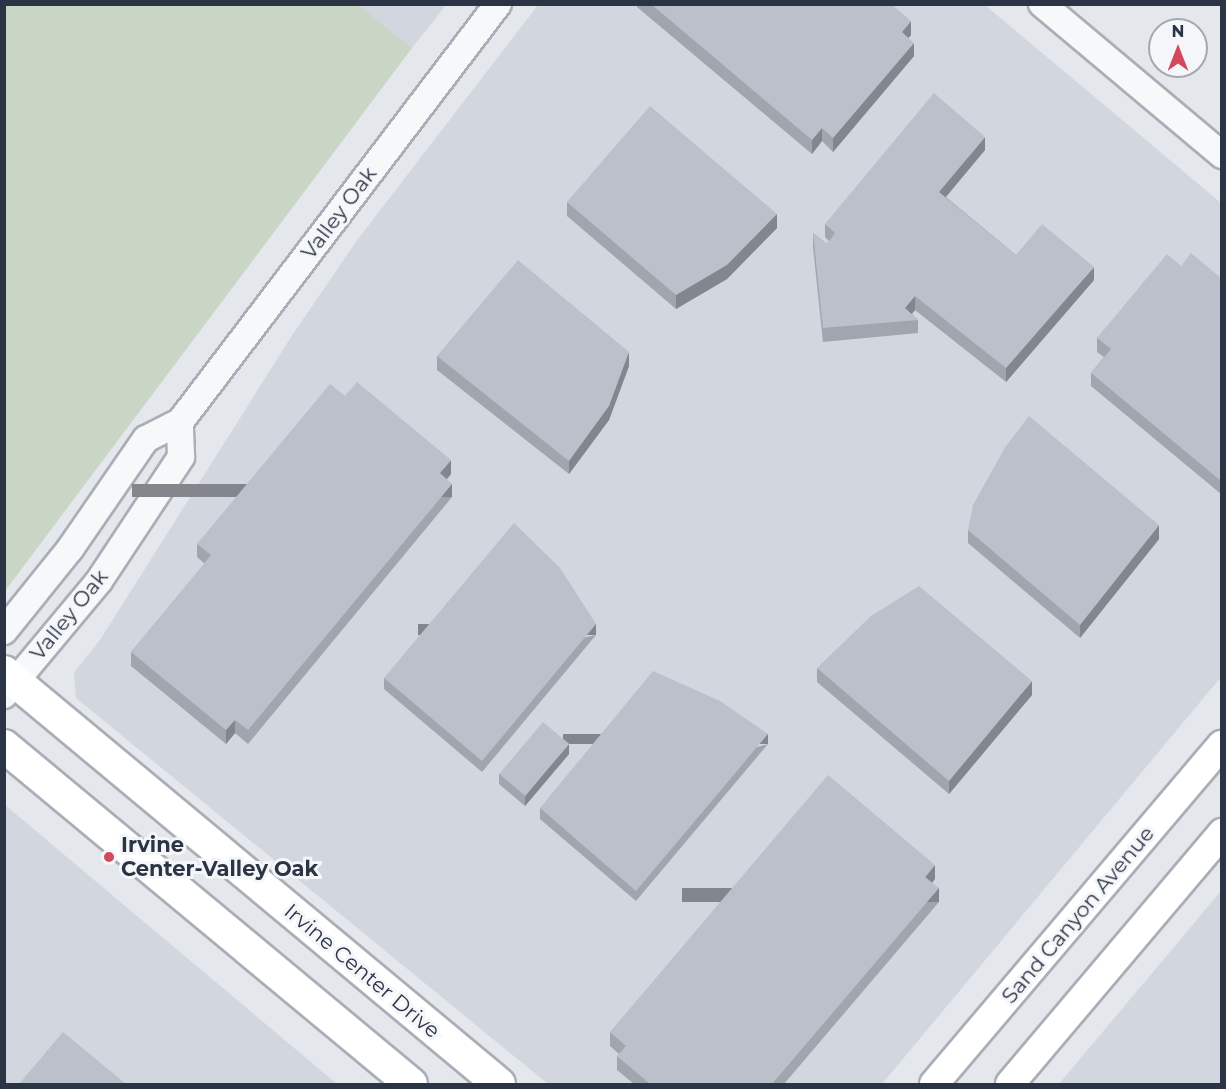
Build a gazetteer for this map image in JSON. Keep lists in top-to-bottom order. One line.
{"streets":{"main road":["Sand Canyon Avenue","Irvine Center Drive"],"street":["Valley Oak"]},"crossings":[["Valley Oak","Irvine Center Drive"]],"places":["Irvine Center-Valley Oak"],"north":"top"}
